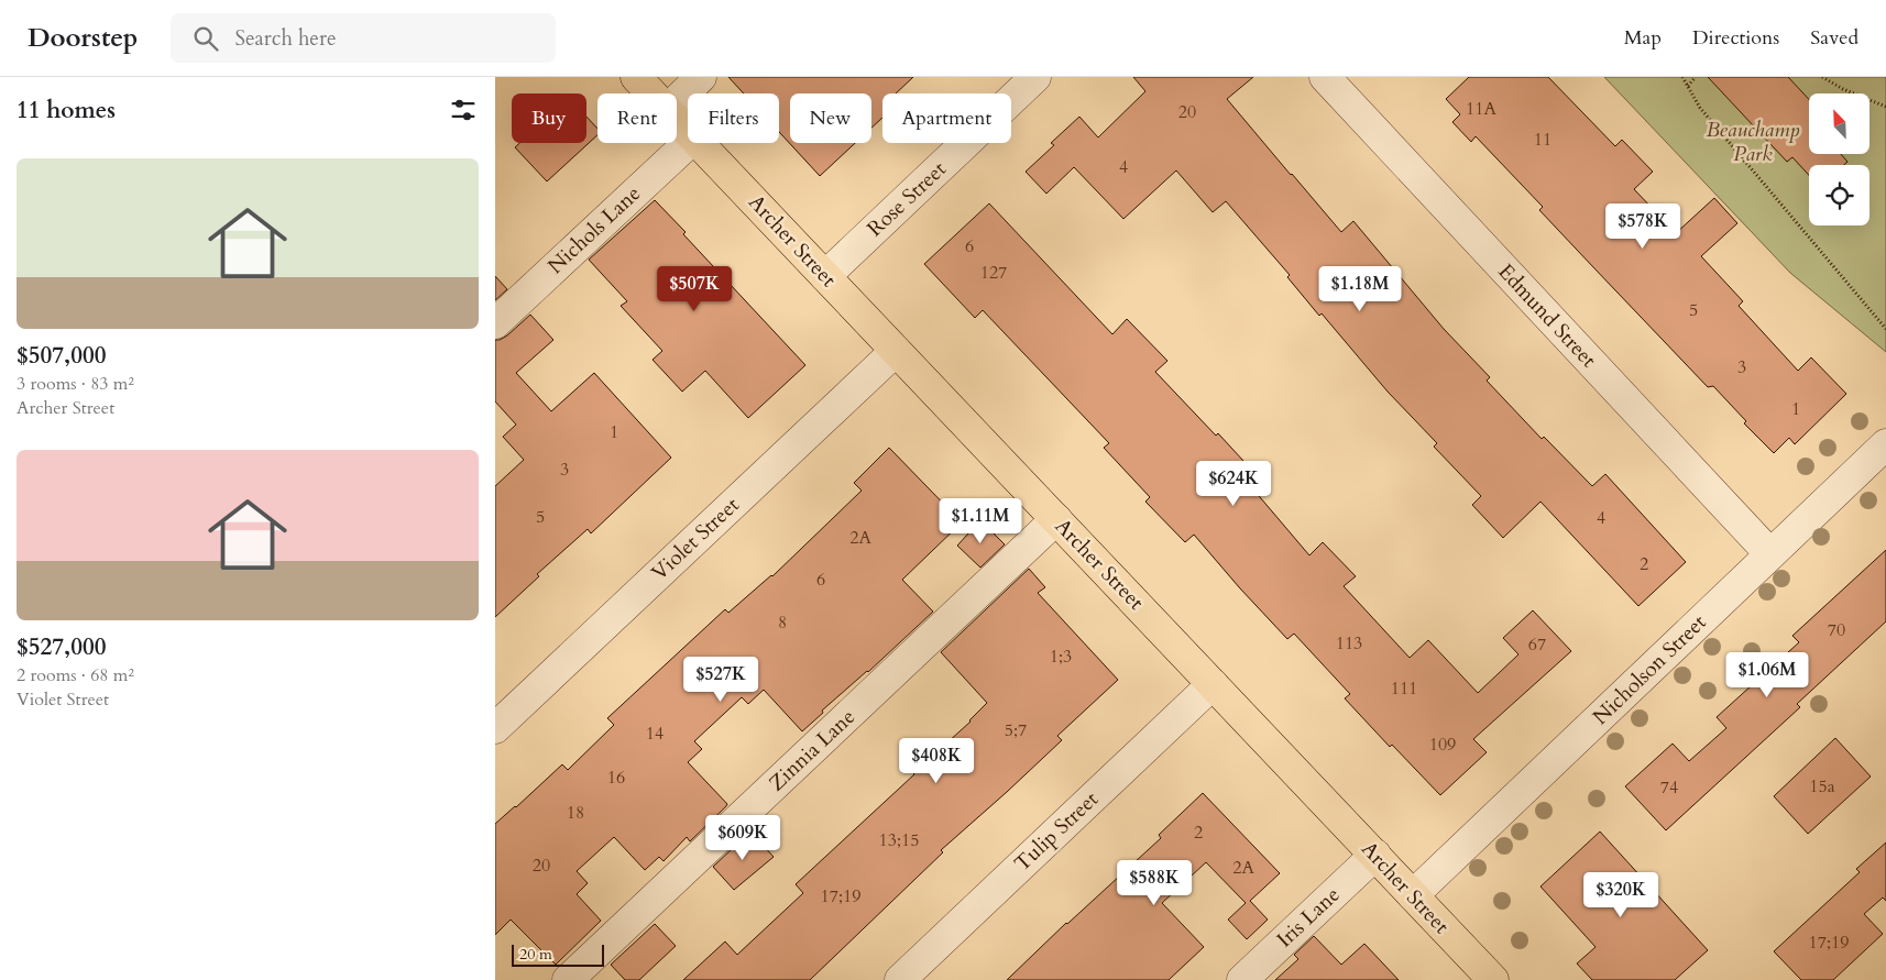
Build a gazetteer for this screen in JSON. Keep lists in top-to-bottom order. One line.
{"streets":{"main road":["Archer Street"],"street":["Rose Street","Nichols Lane","Edmund Street","Violet Street","Nicholson Street","Zinnia Lane","Tulip Street","Iris Lane"]},"crossings":[["Rose Street","Archer Street"],["Archer Street","Violet Street"],["Archer Street","Nicholson Street"],["Archer Street","Zinnia Lane"],["Archer Street","Tulip Street"],["Archer Street","Iris Lane"],["Edmund Street","Nicholson Street"]],"parks":["Beauchamp Park"],"house_numbers":["11A","20","11","4","6","127","5","3","1","1","3","5","4","2A","2","6","8","70","113","67","1;3","111","5;7","14","109","16","15a","74","18","2","13;15","20","2A","17;19","17;19"],"scale_bar":"20 m","north":"top left","page":{"header":"Doorstep","search":"Search here","nav":["Map","Directions","Saved"],"heading":"11 homes","chip":["Buy","Rent","Filters","New","Apartment"],"list":[{"name":"$507,000","note":"3 rooms · 83 m² · Archer Street"},{"name":"$527,000","note":"2 rooms · 68 m² · Violet Street"}],"price":["$578K","$507K","$1.18M","$624K","$1.11M","$1.06M","$527K","$408K","$609K","$588K","$320K"],"scale":"20 m"}}
